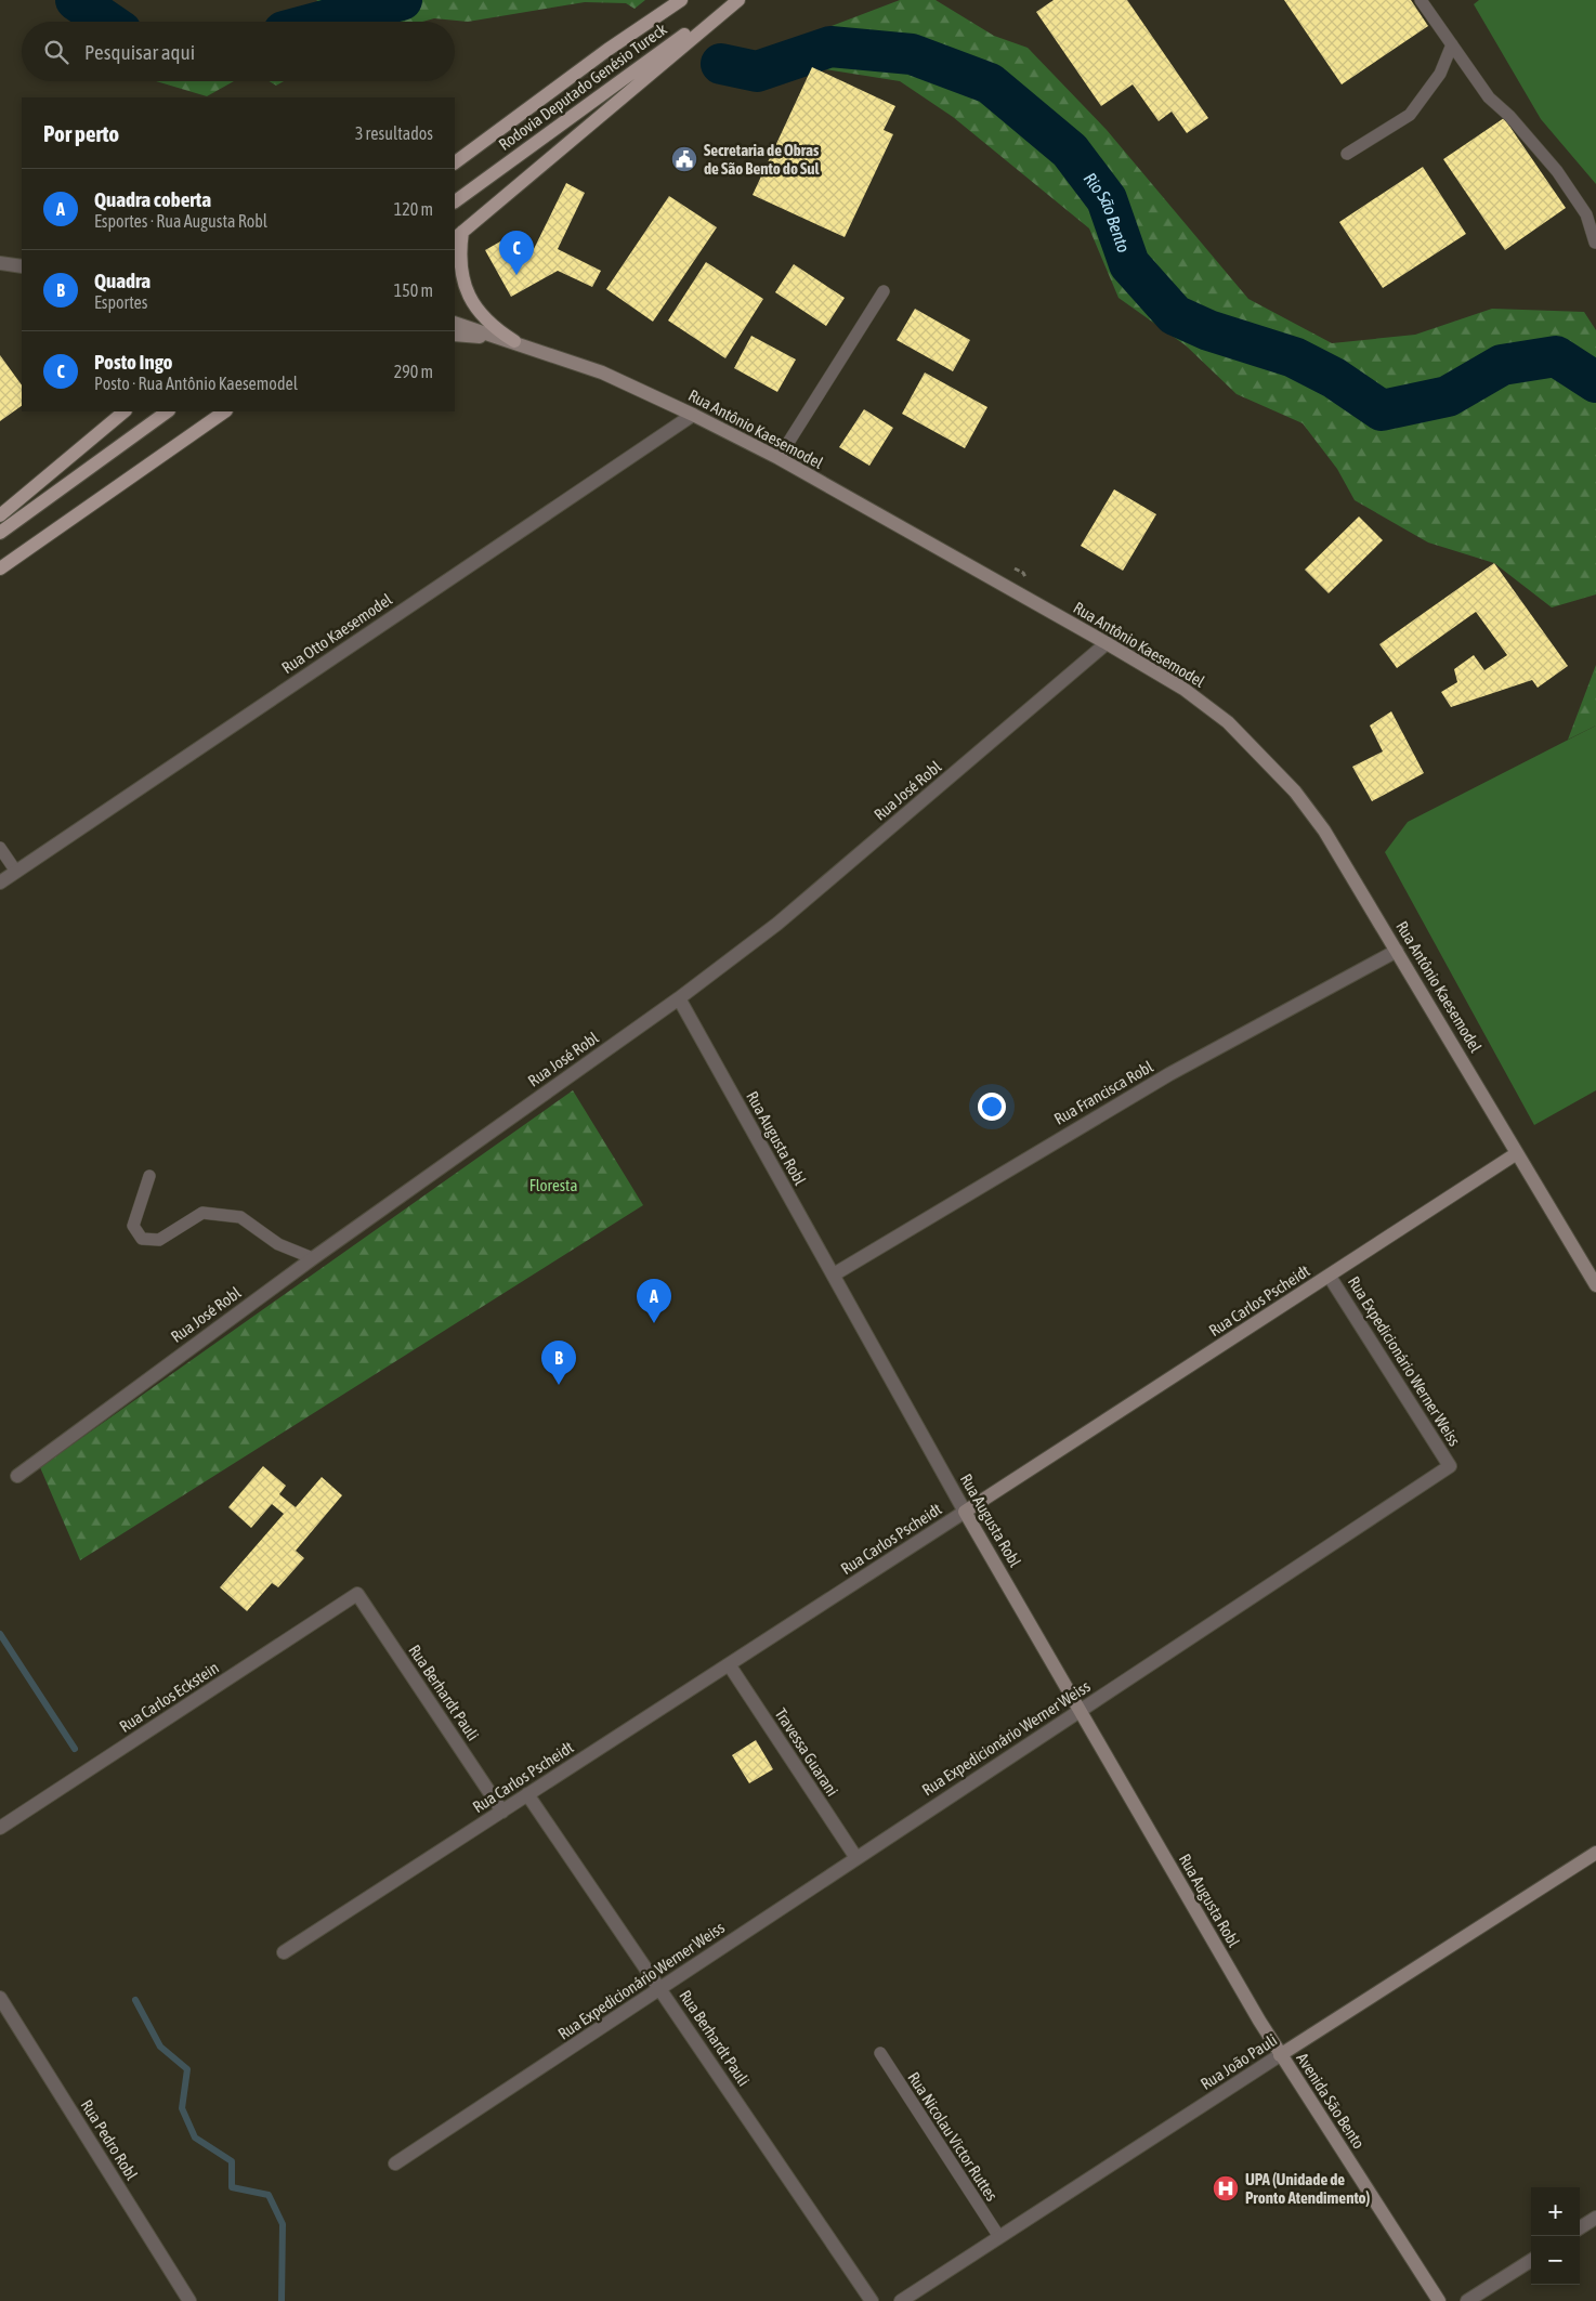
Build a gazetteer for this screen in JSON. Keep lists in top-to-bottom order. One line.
{"streets":{"main road":["Rodovia Deputado Genésio Tureck","Rua Antônio Kaesemodel","Rua Augusta Robl","Rua Carlos Pscheidt","Rua João Pauli","Avenida São Bento"],"street":["Rua Otto Kaesemodel","Rua José Robl","Rua Francisca Robl","Rua Expedicionário Werner Weiss","Rua Berhardt Pauli","Rua Carlos Eckstein","Travessa Guarani","Rua Pedro Robl"],"lane":["Rua Nicolau Victor Ruttes"]},"crossings":[["Rua Antônio Kaesemodel","Rua Otto Kaesemodel"],["Rua Antônio Kaesemodel","Rua José Robl"],["Rua Antônio Kaesemodel","Rua Francisca Robl"],["Rua Antônio Kaesemodel","Rua Carlos Pscheidt"],["Rua José Robl","Rua Augusta Robl"],["Rua Francisca Robl","Rua Augusta Robl"],["Rua Augusta Robl","Rua Carlos Pscheidt"],["Rua Augusta Robl","Rua Expedicionário Werner Weiss"],["Rua Augusta Robl","Rua João Pauli"],["Rua Augusta Robl","Avenida São Bento"],["Rua Carlos Pscheidt","Rua Expedicionário Werner Weiss"],["Rua Carlos Pscheidt","Rua Berhardt Pauli"],["Rua Carlos Pscheidt","Travessa Guarani"],["Rua Expedicionário Werner Weiss","Rua Berhardt Pauli"],["Rua Expedicionário Werner Weiss","Travessa Guarani"],["Rua Berhardt Pauli","Rua Carlos Eckstein"],["Rua João Pauli","Avenida São Bento"],["Rua João Pauli","Rua Nicolau Victor Ruttes"]],"water":["Rio São Bento"],"parks":["Floresta"],"places":{"public building":["Secretaria de Obras de São Bento do Sul"],"hospital":["UPA (Unidade de Pronto Atendimento)"]},"page":{"search":"Pesquisar aqui","heading":["Por perto","3 resultados"],"list":[{"mark":"A","name":"Quadra coberta","note":"Esportes · Rua Augusta Robl","value":"120 m"},{"mark":"B","name":"Quadra","note":"Esportes","value":"150 m"},{"mark":"C","name":"Posto Ingo","note":"Posto · Rua Antônio Kaesemodel","value":"290 m"}],"pins":["C","A","B"],"map_buttons":["+","−"]}}
